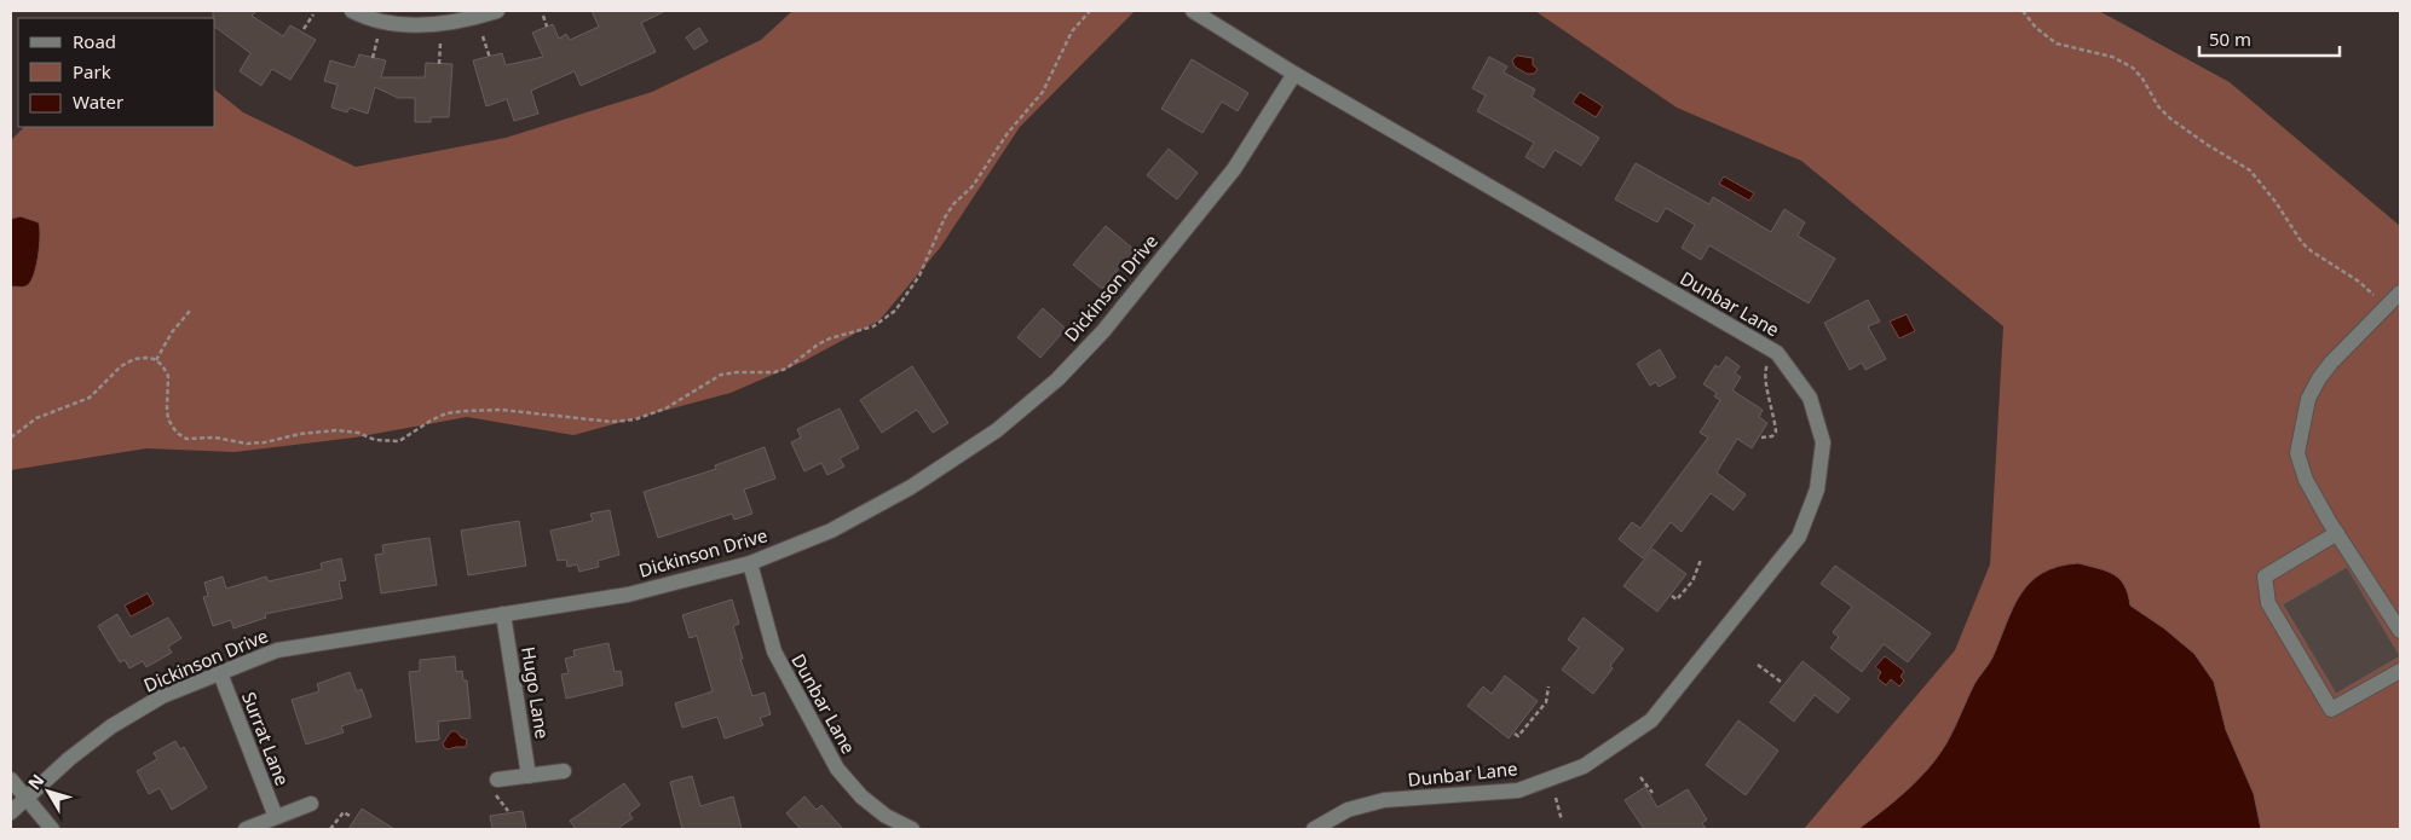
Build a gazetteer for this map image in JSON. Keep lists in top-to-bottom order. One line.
{"streets":{"street":["Dickinson Drive","Dunbar Lane","Hugo Lane","Surrat Lane"]},"crossings":[["Dickinson Drive","Dunbar Lane"],["Dickinson Drive","Hugo Lane"],["Dickinson Drive","Surrat Lane"]],"legend":["Road","Park","Water"],"scale_bar":"50 m","north":"top left"}
